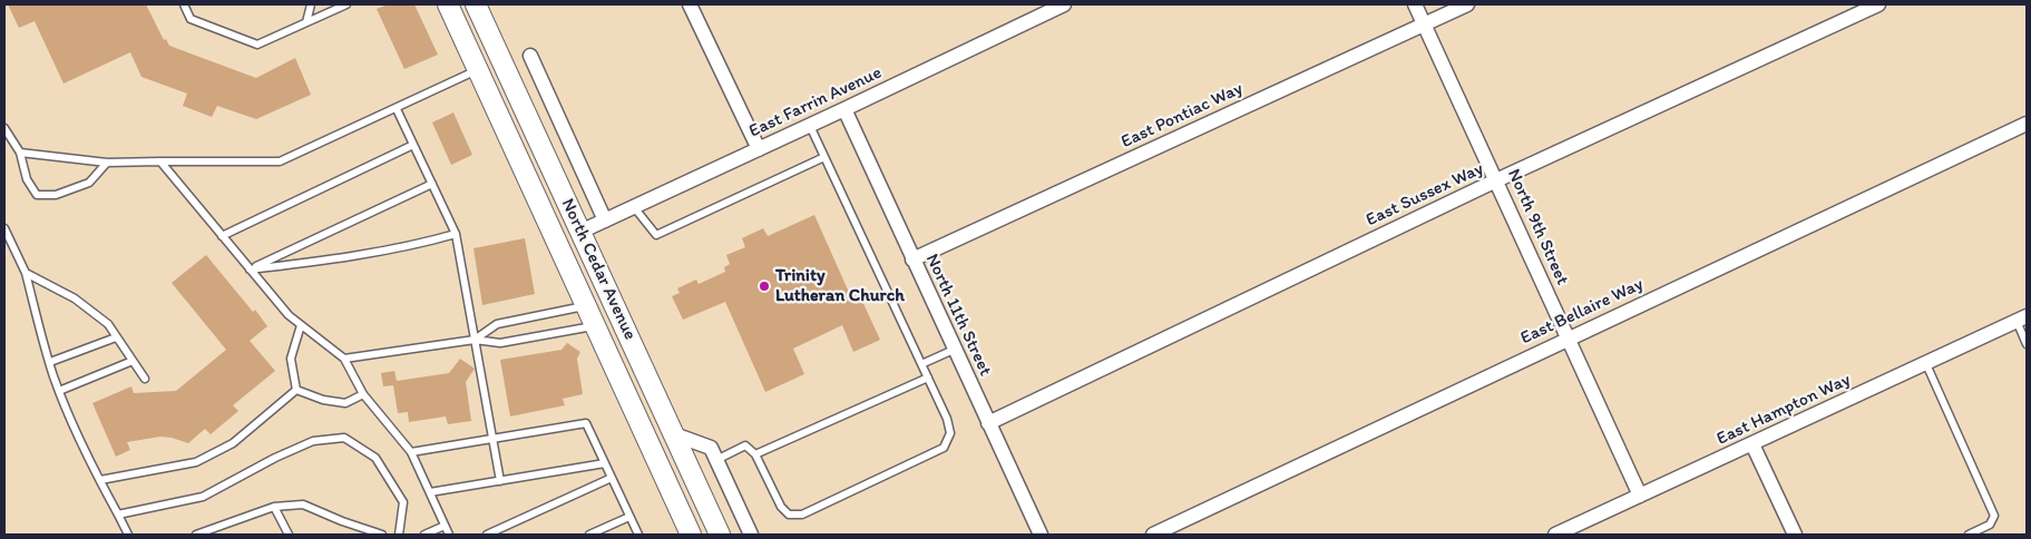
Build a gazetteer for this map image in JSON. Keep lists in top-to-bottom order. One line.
{"streets":{"main road":["North Cedar Avenue"],"street":["East Farrin Avenue","East Pontiac Way","East Sussex Way","North 9th Street","East Bellaire Way","North 11th Street","East Hampton Way"]},"crossings":[["East Farrin Avenue","North Cedar Avenue"],["East Farrin Avenue","North 11th Street"],["East Pontiac Way","North 9th Street"],["East Pontiac Way","North 11th Street"],["East Sussex Way","North 9th Street"],["East Sussex Way","North 11th Street"],["North 9th Street","East Bellaire Way"],["North 9th Street","East Hampton Way"]],"places":["Trinity Lutheran Church"]}
